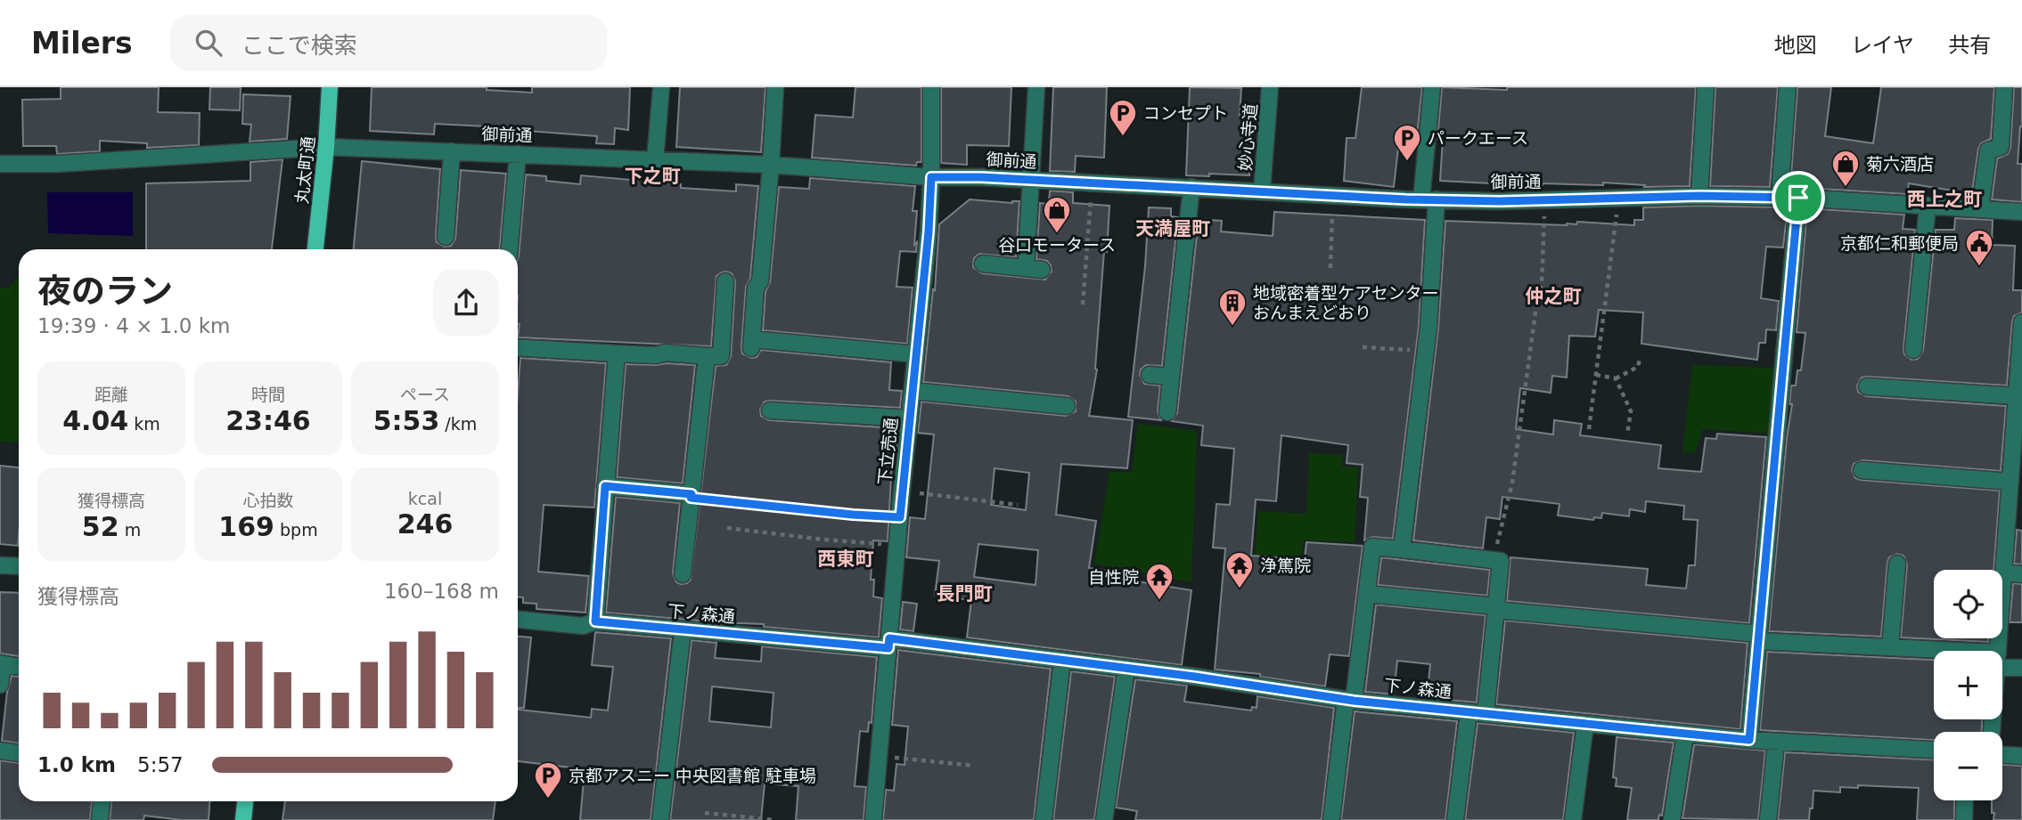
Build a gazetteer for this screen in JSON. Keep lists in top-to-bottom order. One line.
{"streets":{"main road":["丸太町通"],"street":["御前通","妙心寺道","下立売通","下ノ森通"]},"crossings":[["御前通","妙心寺道"],["御前通","丸太町通"],["御前通","下立売通"],["下立売通","下ノ森通"]],"districts":["下之町","西上之町","天満屋町","仲之町","西東町","長門町"],"places":{"parking":["コンセプト","パークエース","京都アスニー 中央図書館 駐車場"],"shop":["菊六酒店","谷口モータース"],"public building":["京都仁和郵便局"],"building":["地域密着型ケアセンター おんまえどおり"],"temple":["浄篤院","自性院"]},"page":{"header":"Milers","search":"ここで検索","nav":["地図","レイヤ","共有"],"heading":["夜のラン","19:39 · 4 × 1.0 km"],"stats":[["距離","4.04 km"],["時間","23:46"],["ペース","5:53 /km"],["獲得標高","52 m"],["心拍数","169 bpm"],["kcal","246"]],"chart":["獲得標高","160–168 m"],"map_buttons":["+","−"],"list":[{"name":"1.0 km","note":"5:57"}]}}
